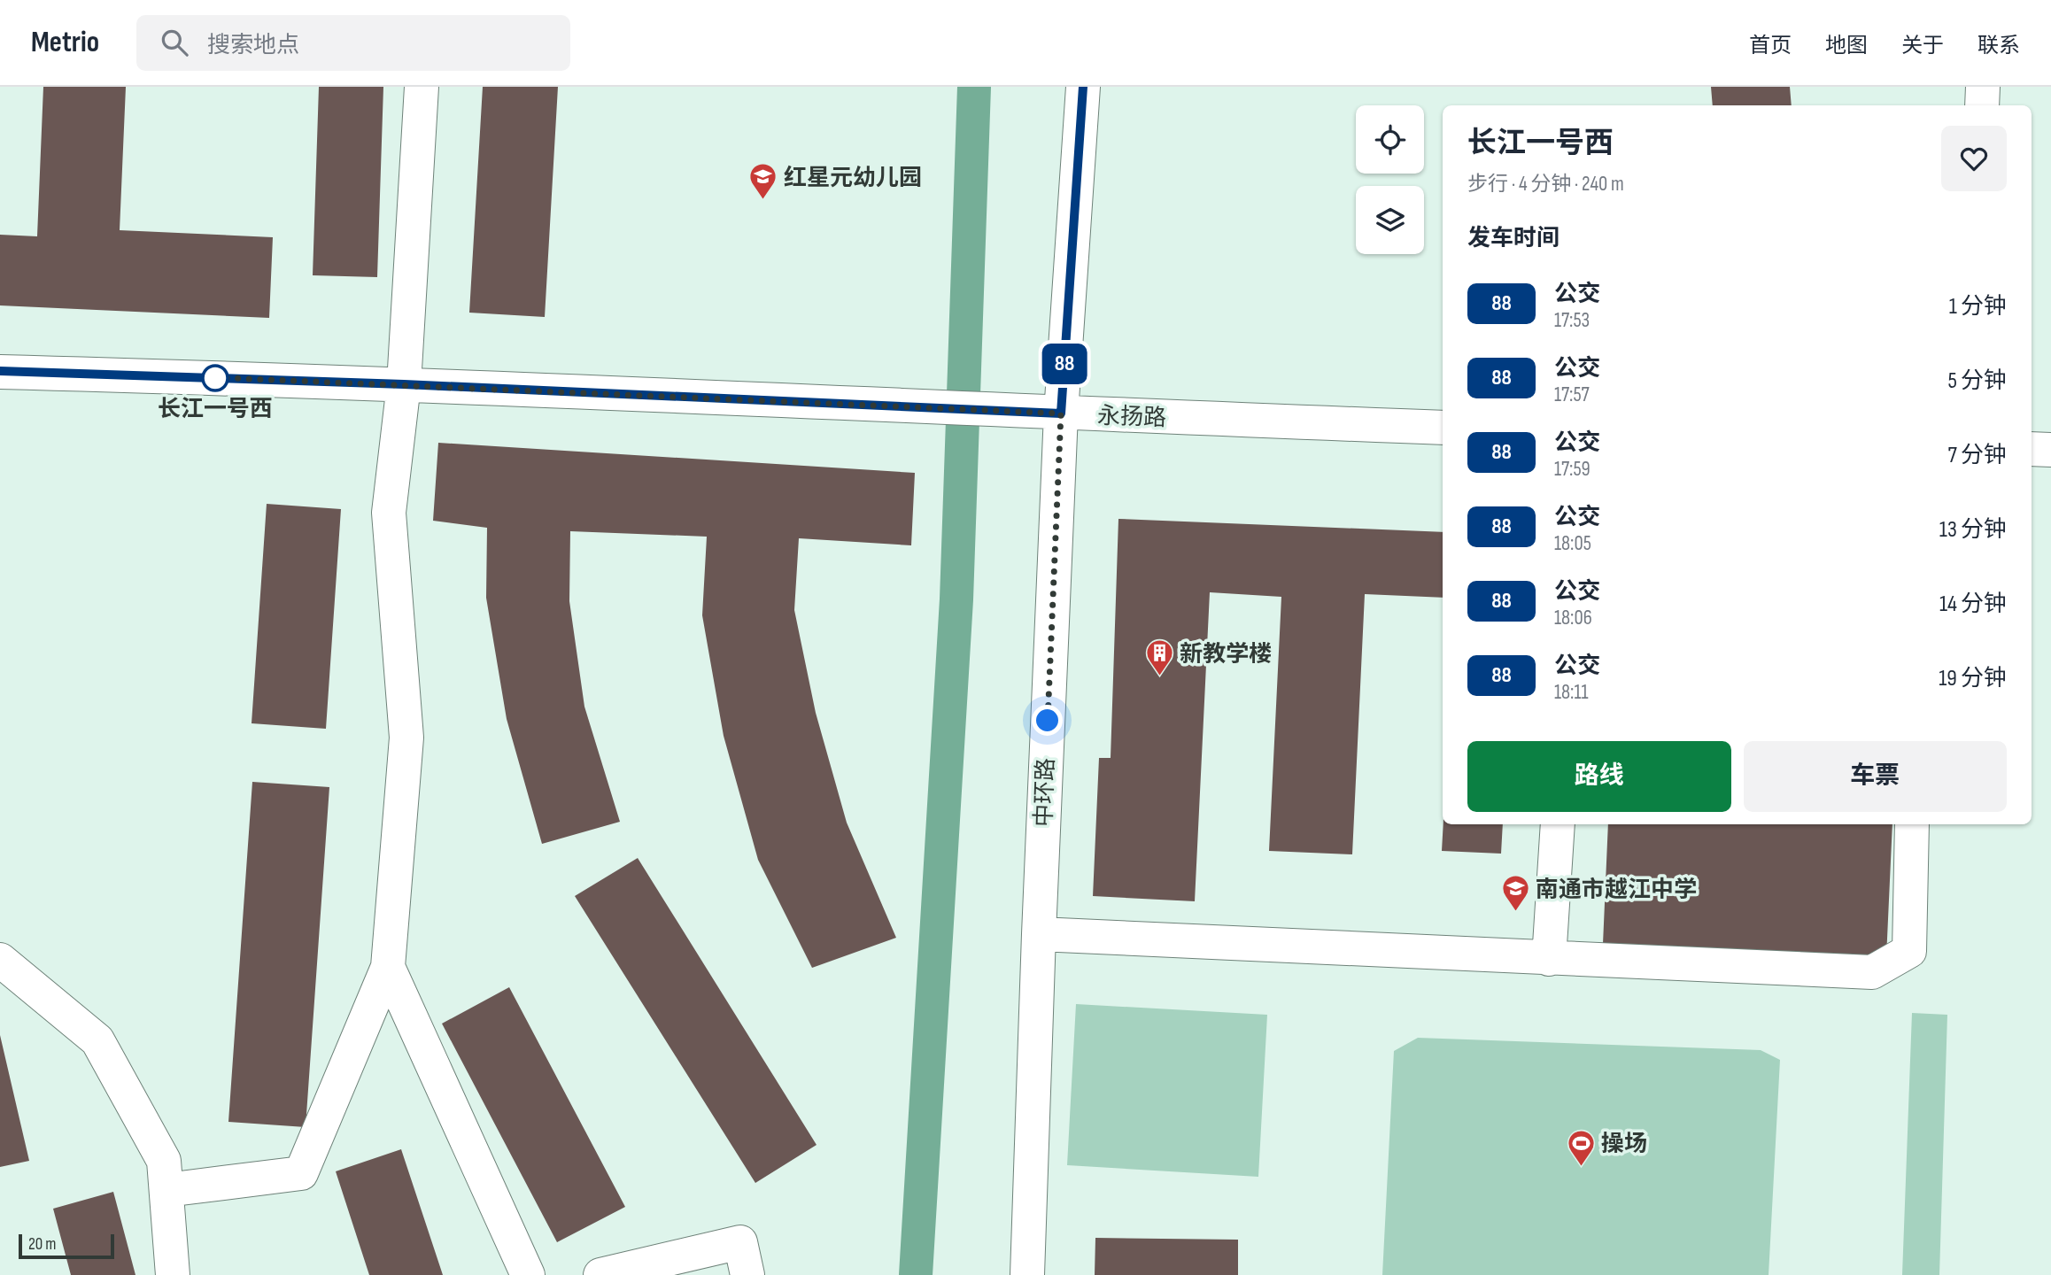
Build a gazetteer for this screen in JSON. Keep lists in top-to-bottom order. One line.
{"streets":{"street":["永扬路","中环路"]},"crossings":[["永扬路","中环路"]],"places":{"school or university":["红星元幼儿园","南通市越江中学"],"other":["长江一号西"],"building":["新教学楼"],"sports":["操场"]},"lines":["bus line 88"],"scale_bar":"20 m","page":{"header":"Metrio","search":"搜索地点","nav":["首页","地图","关于","联系"],"on_map":"88","heading":[["长江一号西","步行 · 4 分钟 · 240 m"],"发车时间"],"list":[{"mark":"88","name":"公交","note":"17:53","value":"1 分钟"},{"mark":"88","name":"公交","note":"17:57","value":"5 分钟"},{"mark":"88","name":"公交","note":"17:59","value":"7 分钟"},{"mark":"88","name":"公交","note":"18:05","value":"13 分钟"},{"mark":"88","name":"公交","note":"18:06","value":"14 分钟"},{"mark":"88","name":"公交","note":"18:11","value":"19 分钟"}],"buttons":["路线","车票"],"scale":"20 m"}}
